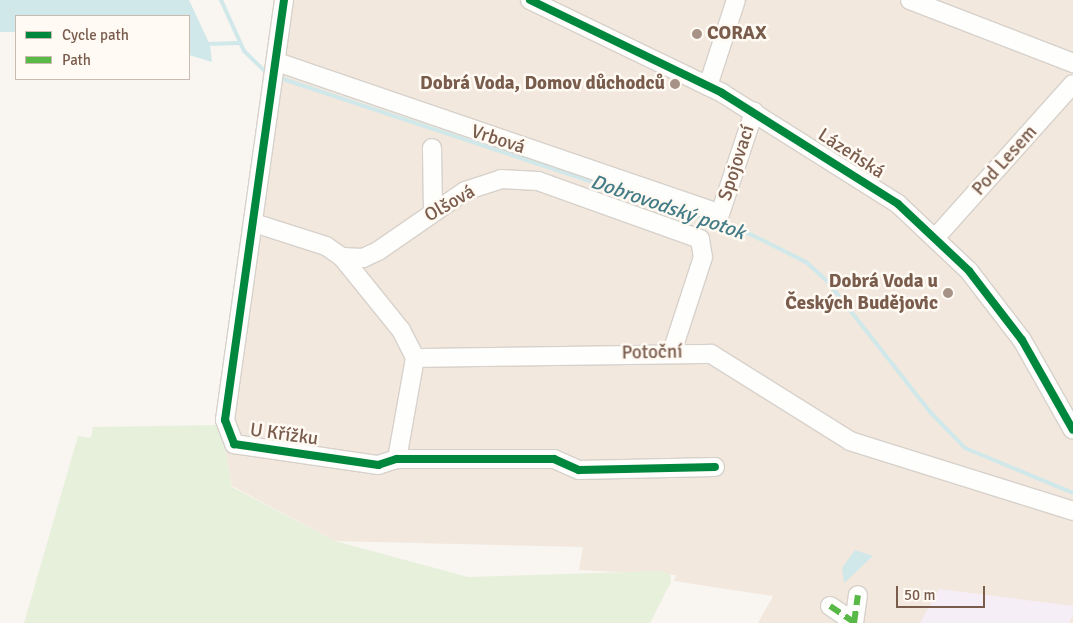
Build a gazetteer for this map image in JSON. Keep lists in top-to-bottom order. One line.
{"streets":{"street":["Vrbová","Lázeňská","Pod Lesem","Spojovací","Olšová","Potoční","U Křížku"]},"crossings":[["Vrbová","Spojovací"],["Vrbová","U Křížku"],["Lázeňská","Pod Lesem"],["Lázeňská","Spojovací"],["Olšová","Potoční"]],"water":["Dobrovodský potok"],"places":["CORAX","Dobrá Voda, Domov důchodců","Dobrá Voda u Českých Budějovic"],"legend":["Cycle path","Path"],"scale_bar":"50 m"}
